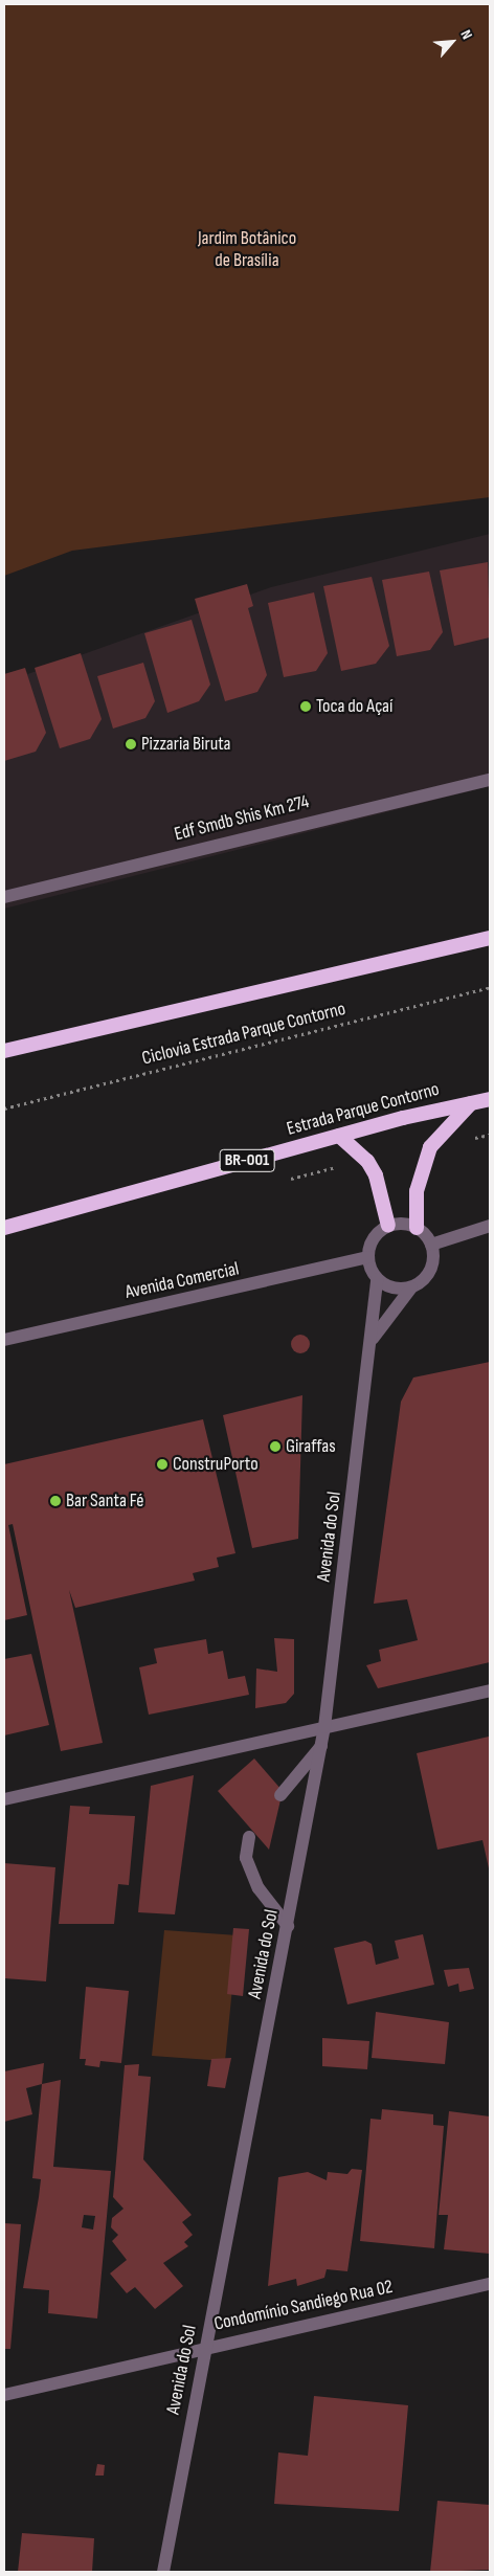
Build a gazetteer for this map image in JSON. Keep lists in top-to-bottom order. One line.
{"streets":{"highway":["Estrada Parque Contorno","BR-001"],"street":["Edf Smdb Shis Km 274","Avenida Comercial","Avenida do Sol","Condomínio Sandiego Rua 02"],"path":["Ciclovia Estrada Parque Contorno"]},"crossings":[["Avenida Comercial","Avenida do Sol"],["Avenida do Sol","Condomínio Sandiego Rua 02"]],"parks":["Jardim Botânico de Brasília"],"places":["Toca do Açaí","Pizzaria Biruta","Giraffas","ConstruPorto","Bar Santa Fé"],"north":"top right"}
